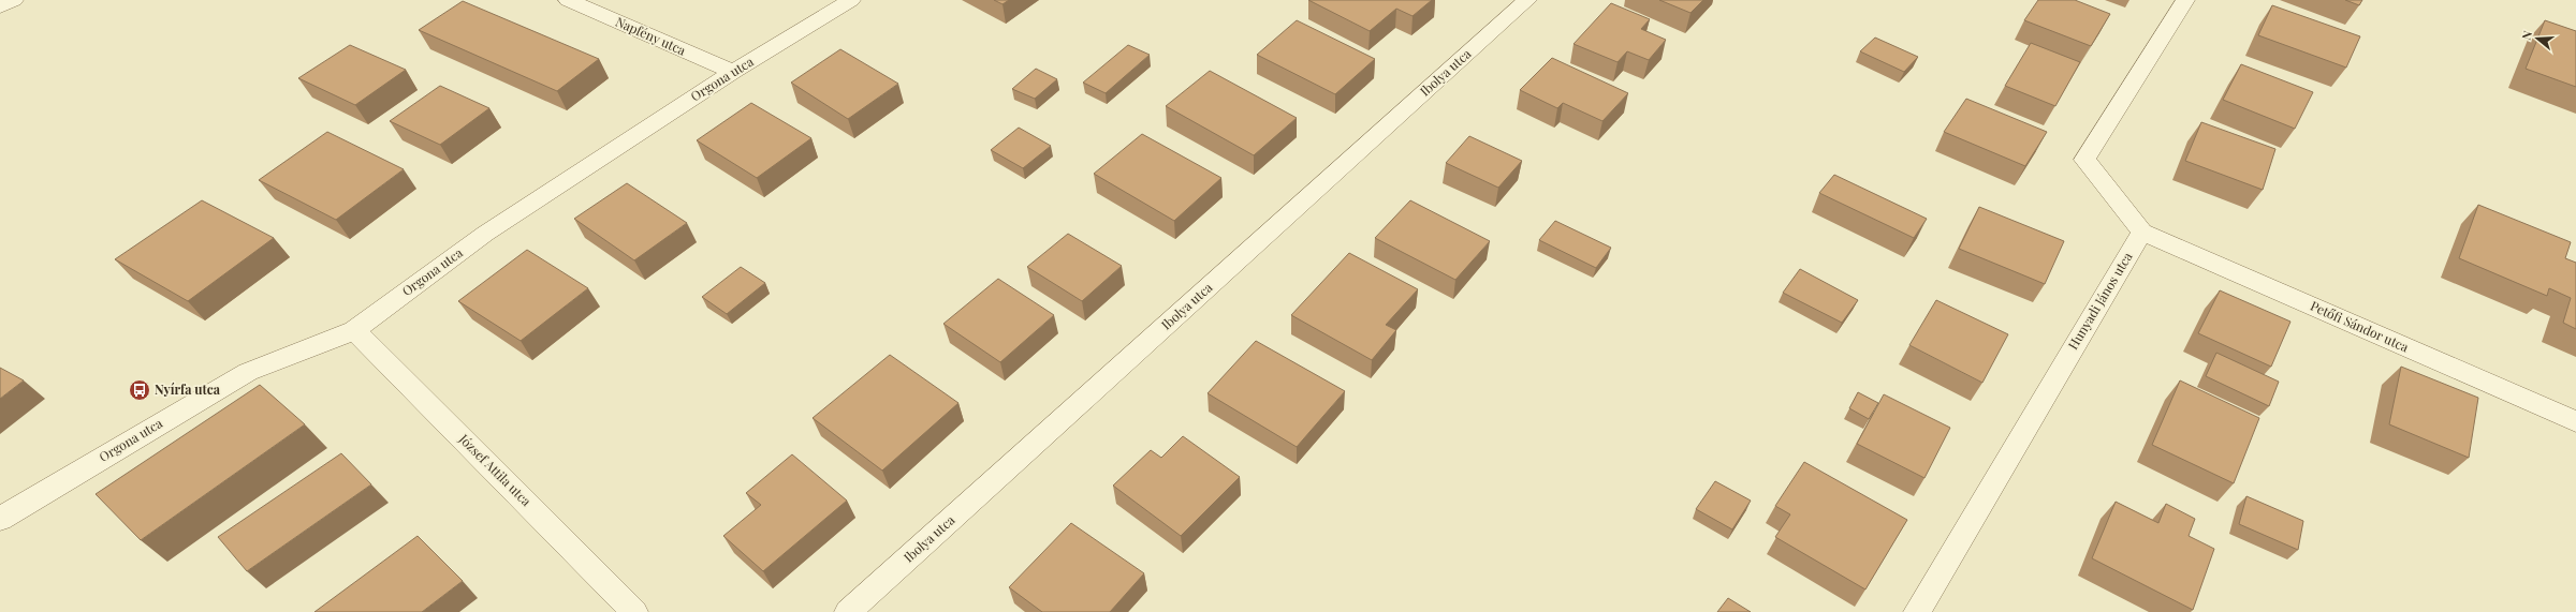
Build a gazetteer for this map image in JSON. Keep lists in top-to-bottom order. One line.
{"streets":{"street":["Napfény utca","Ibolya utca","Orgona utca","Hunyadi János utca","Petőfi Sándor utca","József Attila utca"]},"crossings":[["Napfény utca","Orgona utca"],["Orgona utca","József Attila utca"],["Hunyadi János utca","Petőfi Sándor utca"]],"places":{"bus stop":["Nyírfa utca"]},"north":"left"}
